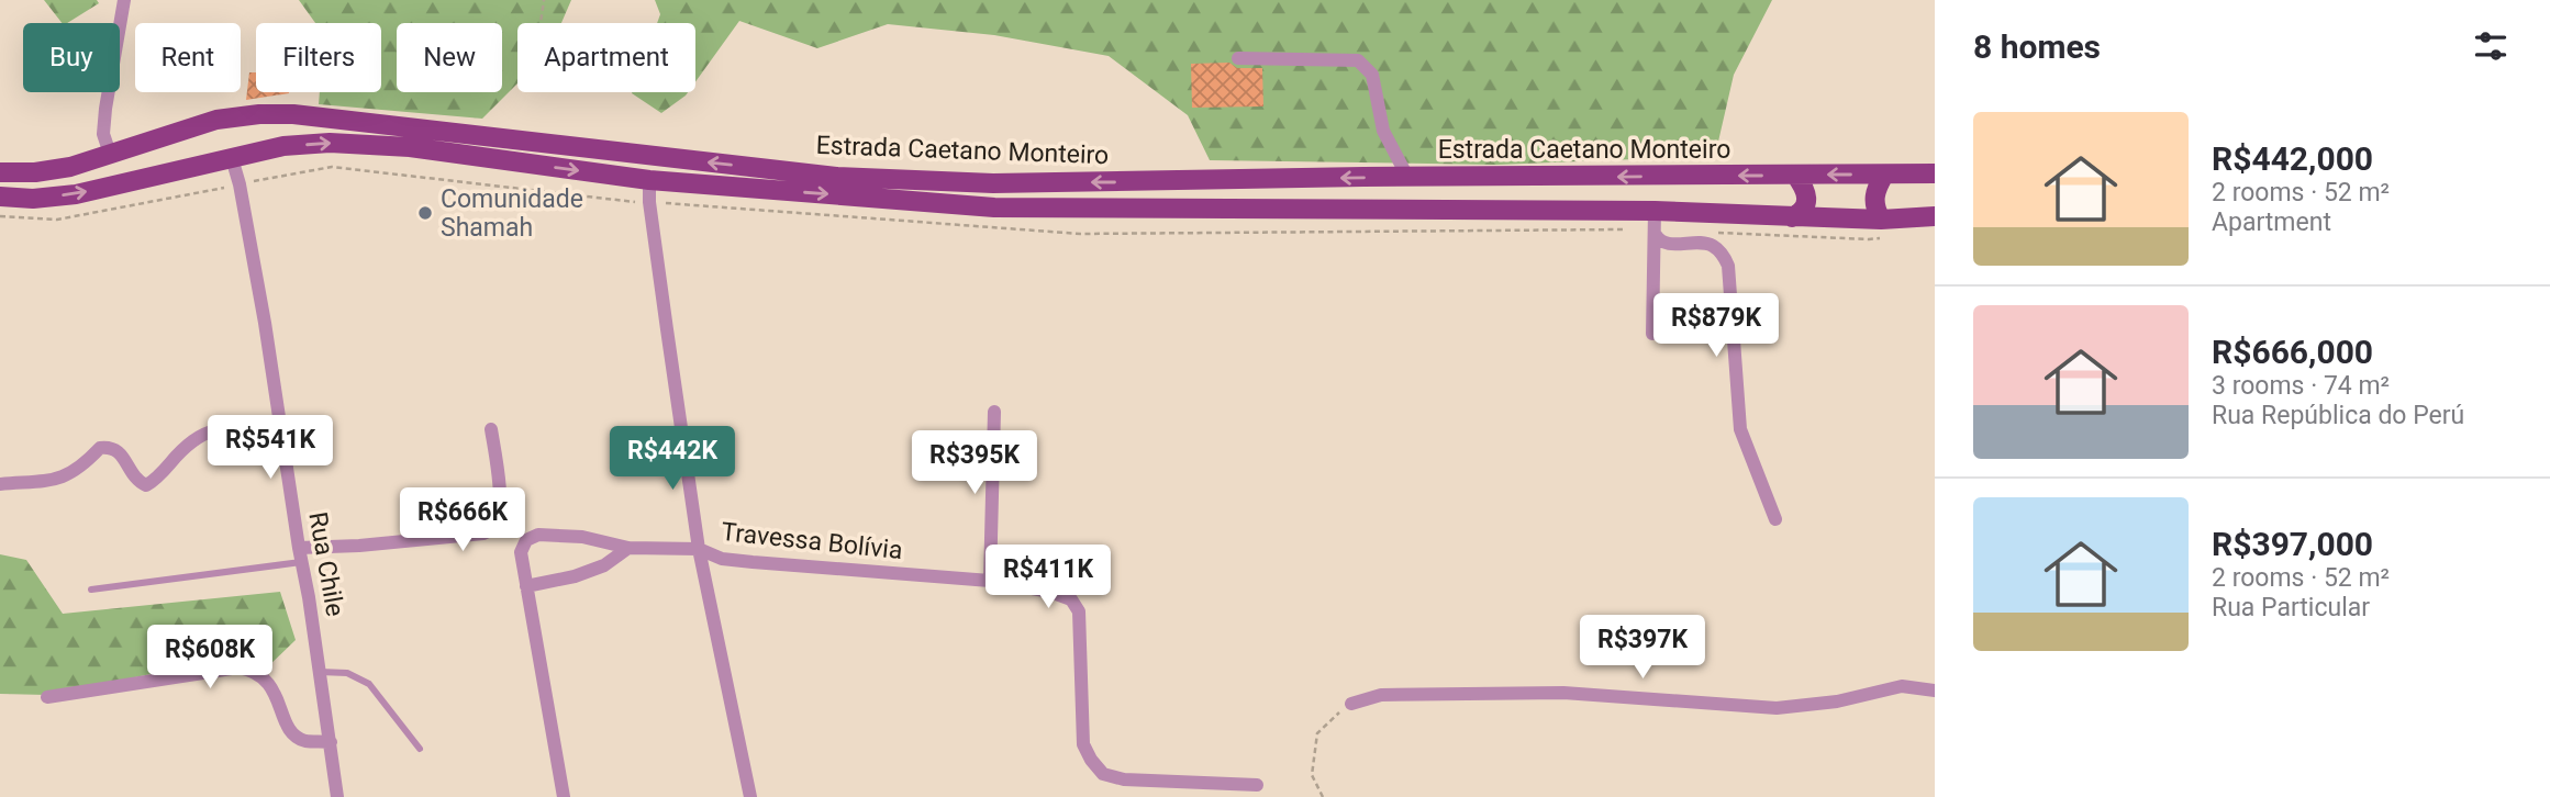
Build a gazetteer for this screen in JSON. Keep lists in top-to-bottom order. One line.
{"streets":{"main road":["Estrada Caetano Monteiro"],"street":["Travessa Bolívia","Rua Chile"]},"crossings":[["Estrada Caetano Monteiro","Rua Chile"]],"places":["Comunidade Shamah"],"page":{"heading":"8 homes","chip":["Buy","Rent","Filters","New","Apartment"],"list":[{"name":"R$442,000","note":"2 rooms · 52 m² · Apartment"},{"name":"R$666,000","note":"3 rooms · 74 m² · Rua República do Perú"},{"name":"R$397,000","note":"2 rooms · 52 m² · Rua Particular"}],"price":["R$879K","R$541K","R$442K","R$395K","R$666K","R$411K","R$397K","R$608K"]}}
